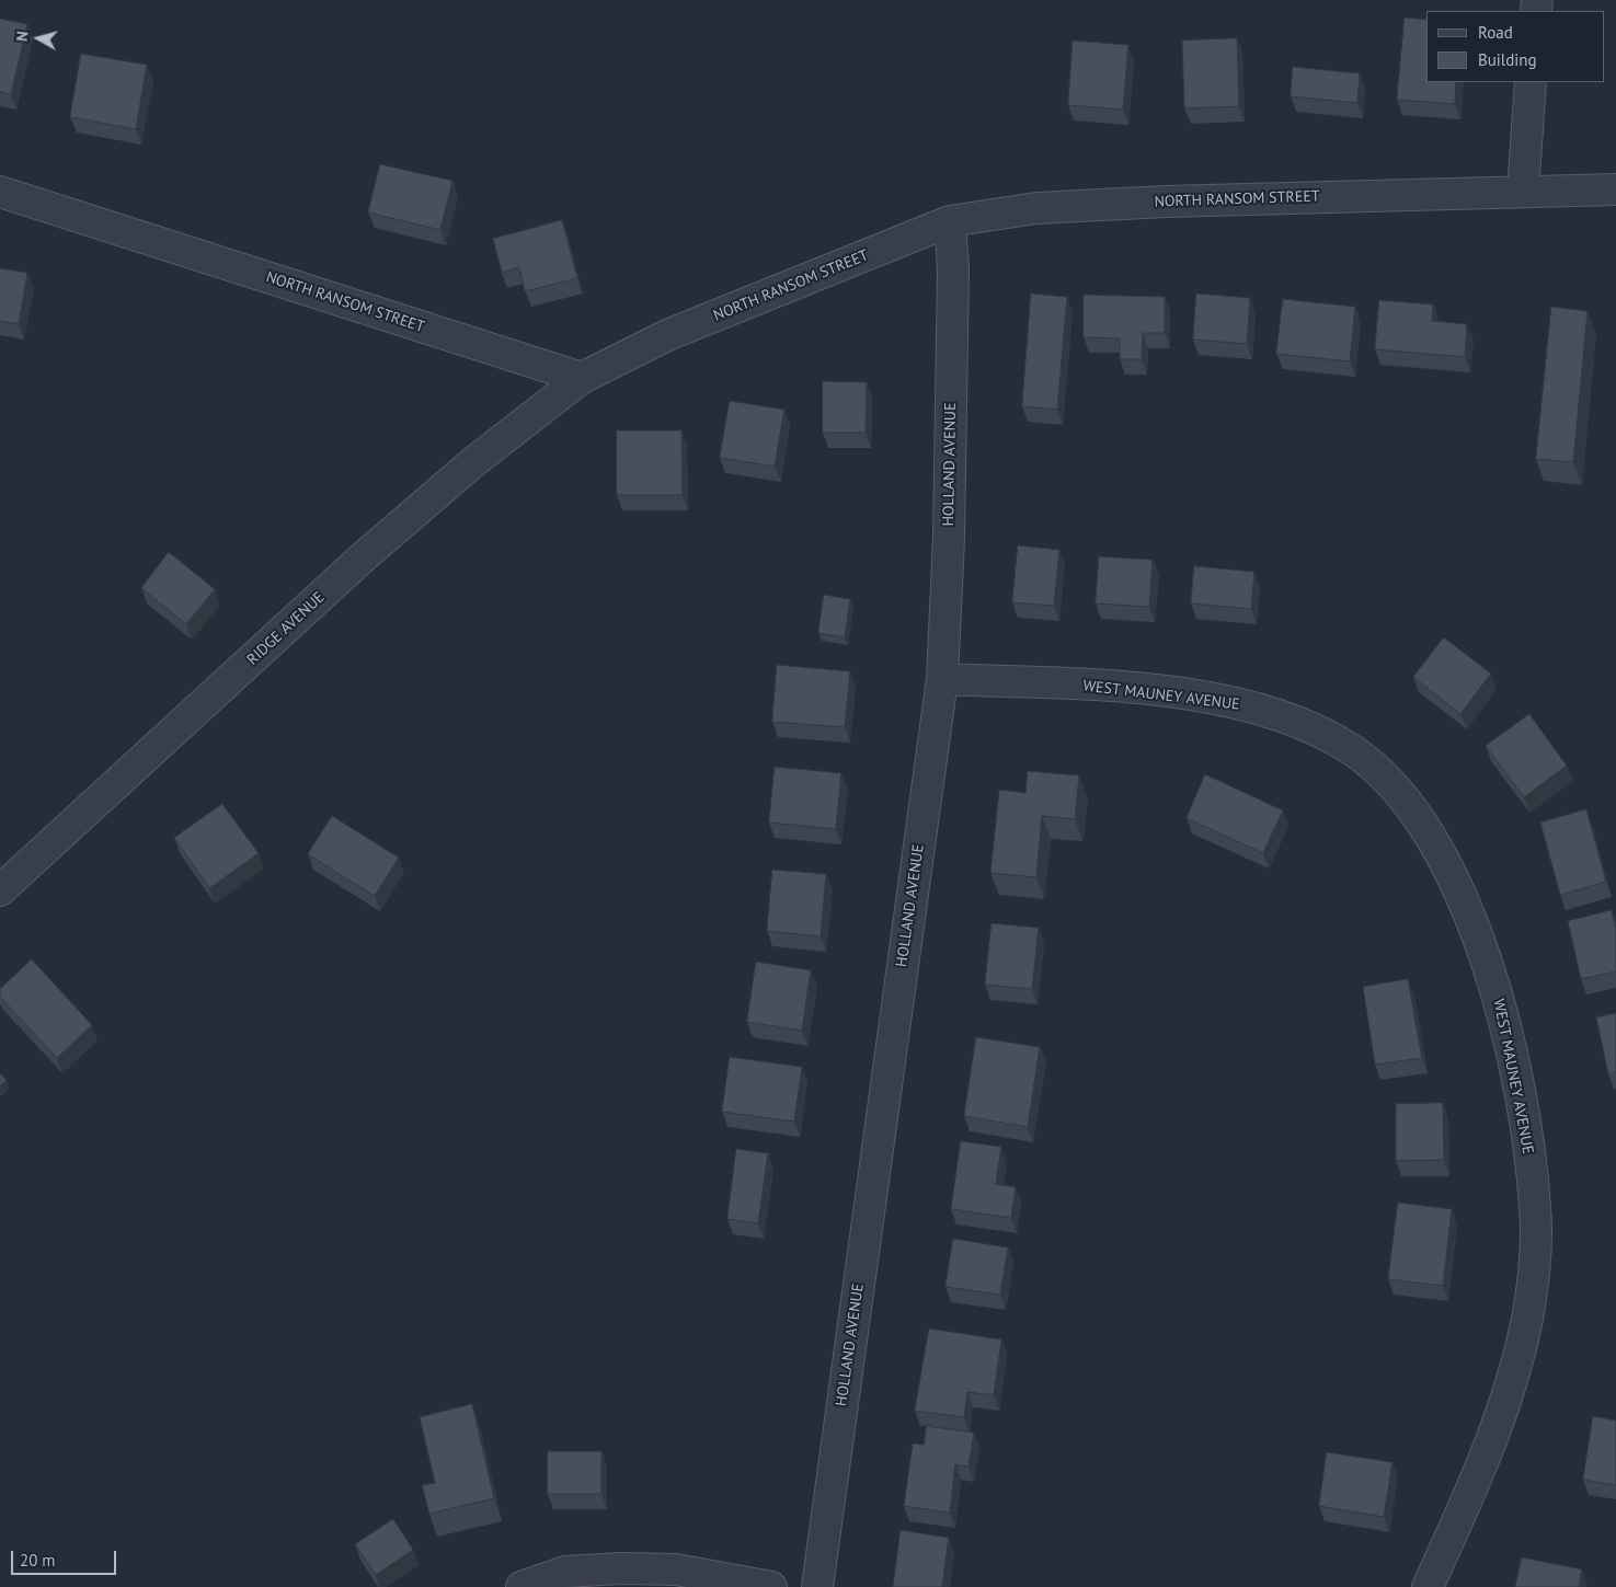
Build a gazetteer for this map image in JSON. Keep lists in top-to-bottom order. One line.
{"streets":{"street":["NORTH RANSOM STREET","HOLLAND AVENUE","RIDGE AVENUE","WEST MAUNEY AVENUE"]},"crossings":[["NORTH RANSOM STREET","HOLLAND AVENUE"],["NORTH RANSOM STREET","RIDGE AVENUE"],["HOLLAND AVENUE","WEST MAUNEY AVENUE"]],"legend":["Road","Building"],"scale_bar":"20 m","north":"left"}
